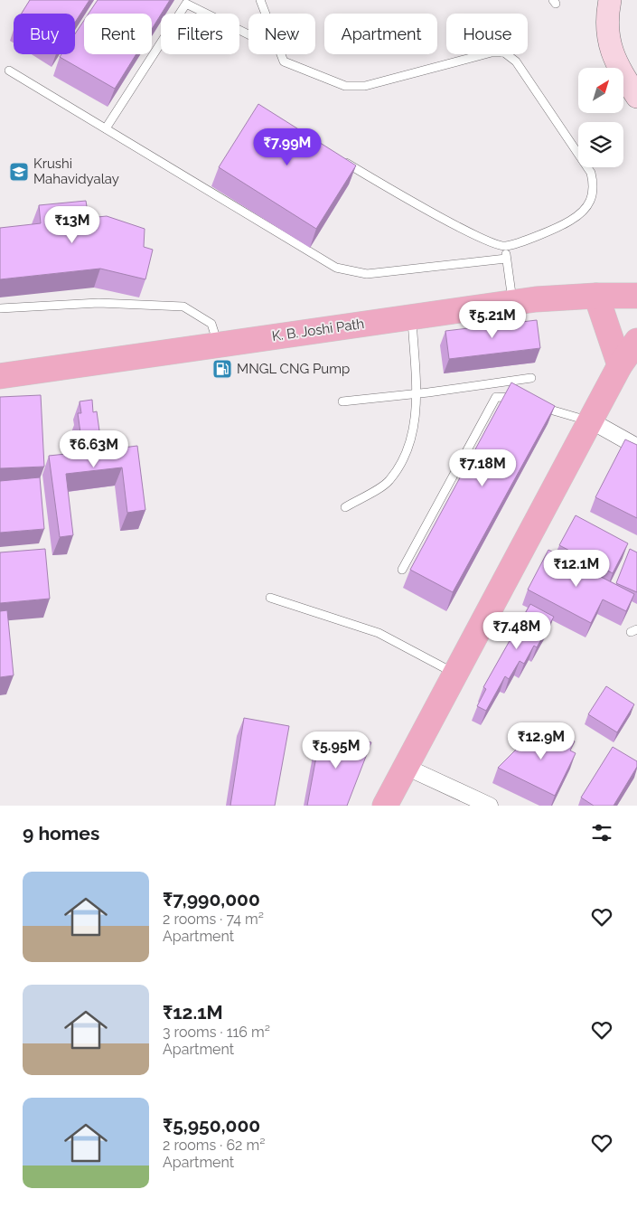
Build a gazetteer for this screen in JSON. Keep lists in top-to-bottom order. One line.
{"streets":{"main road":["K. B. Joshi Path"]},"places":{"school or university":["Krushi Mahavidyalay"],"fuel station":["MNGL CNG Pump"]},"north":"top right","page":{"chip":["Buy","Rent","Filters","New","Apartment","House"],"price":["₹7.99M","₹13M","₹5.21M","₹6.63M","₹7.18M","₹12.1M","₹7.48M","₹12.9M","₹5.95M"],"heading":"9 homes","list":[{"name":"₹7,990,000","note":"2 rooms · 74 m² · Apartment"},{"name":"₹12.1M","note":"3 rooms · 116 m² · Apartment"},{"name":"₹5,950,000","note":"2 rooms · 62 m² · Apartment"}]}}
